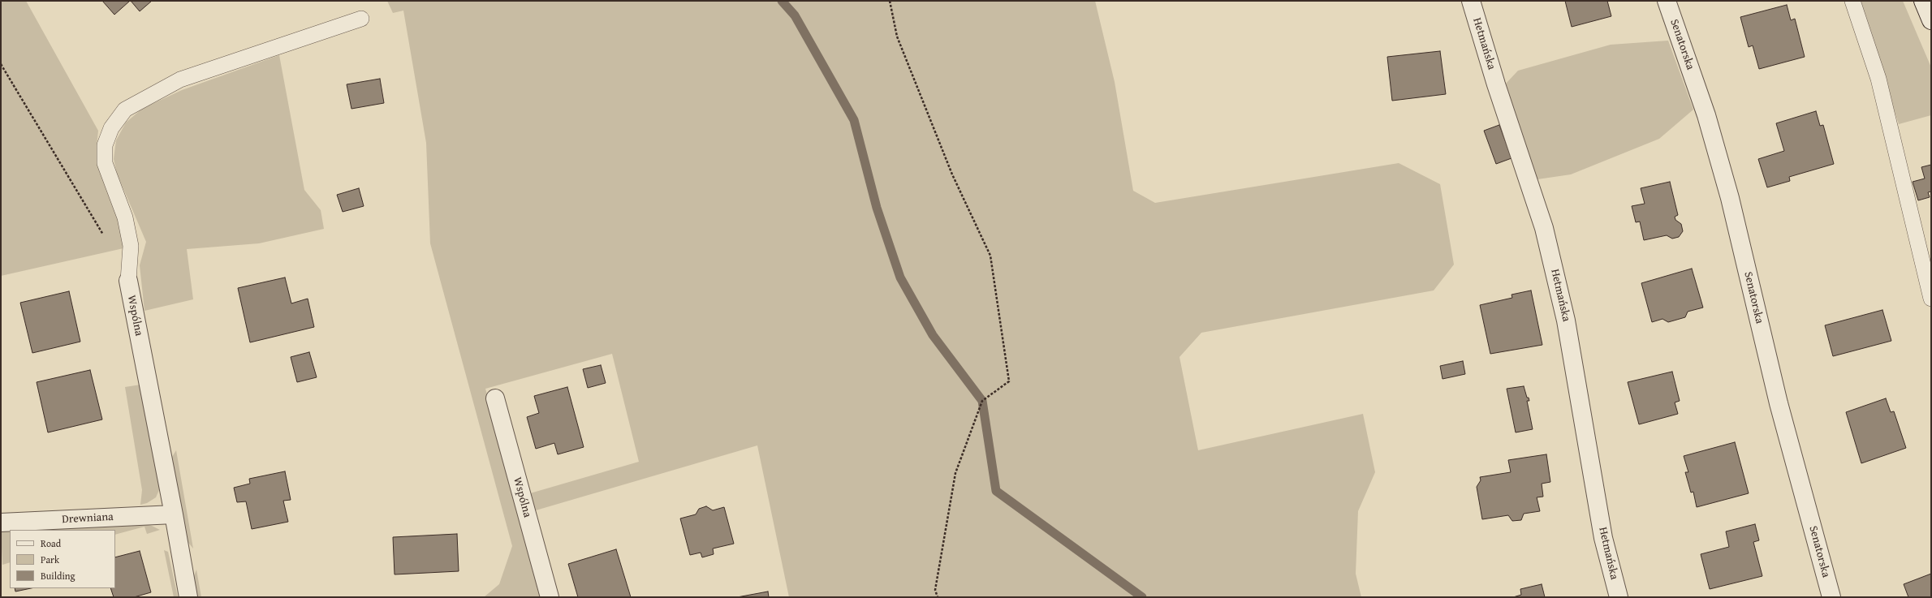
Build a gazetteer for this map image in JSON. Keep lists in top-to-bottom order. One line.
{"streets":{"street":["Hetmańska","Senatorska","Wspólna","Drewniana"]},"crossings":[["Wspólna","Drewniana"]],"legend":["Road","Park","Building"]}
